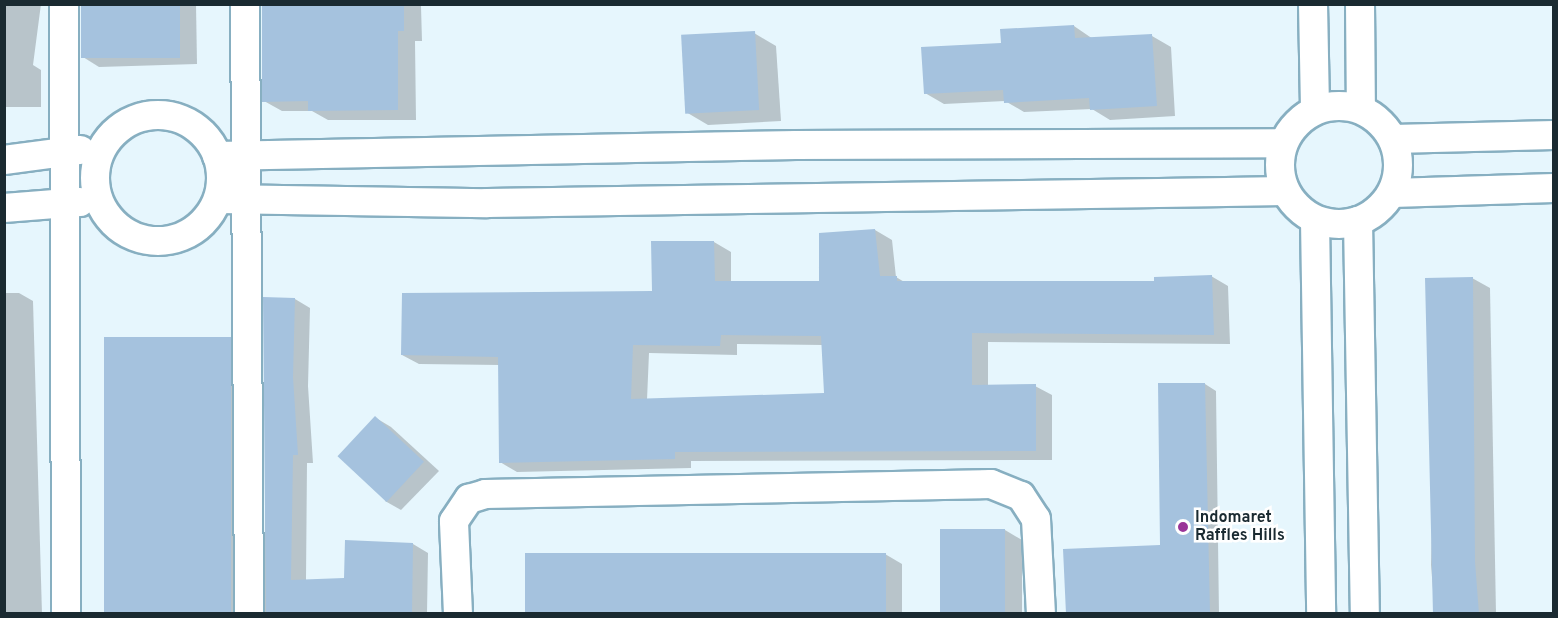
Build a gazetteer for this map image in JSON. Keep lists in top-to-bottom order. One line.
{"places":["Indomaret Raffles Hills"]}
